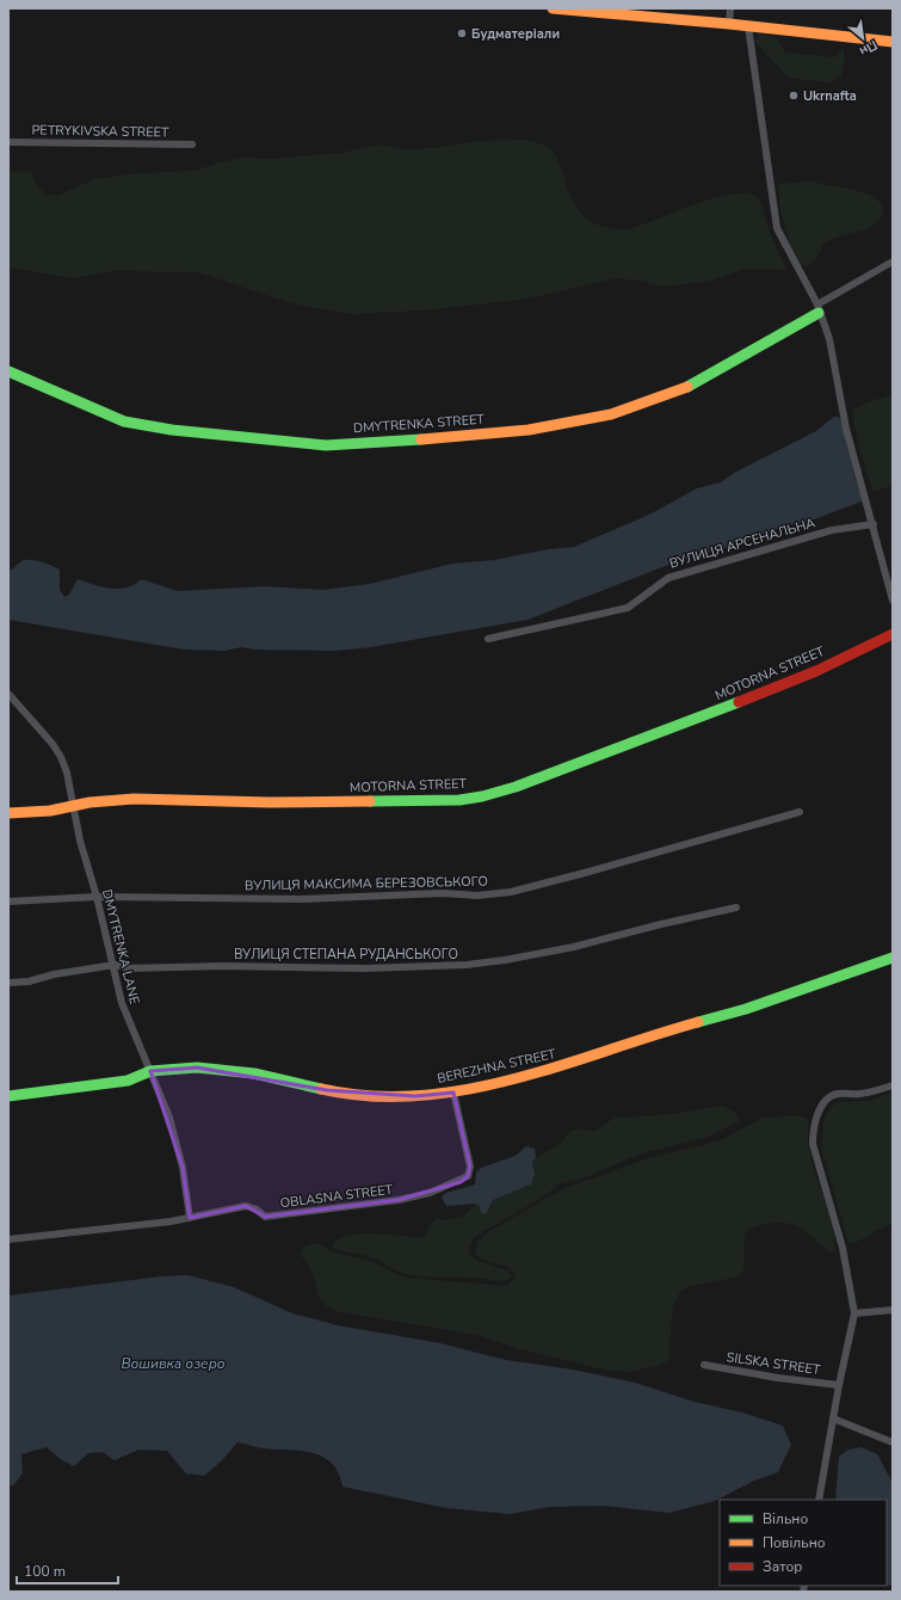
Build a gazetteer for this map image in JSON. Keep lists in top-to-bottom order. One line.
{"streets":{"street":["PETRYKIVSKA STREET","DMYTRENKA STREET","ВУЛИЦЯ АРСЕНАЛЬНА","MOTORNA STREET","ВУЛИЦЯ МАКСИМА БЕРЕЗОВСЬКОГО","DMYTRENKA LANE","ВУЛИЦЯ СТЕПАНА РУДАНСЬКОГО","BEREZHNA STREET","OBLASNA STREET","SILSKA STREET"]},"crossings":[["MOTORNA STREET","DMYTRENKA LANE"],["ВУЛИЦЯ МАКСИМА БЕРЕЗОВСЬКОГО","DMYTRENKA LANE"],["DMYTRENKA LANE","ВУЛИЦЯ СТЕПАНА РУДАНСЬКОГО"],["DMYTRENKA LANE","BEREZHNA STREET"],["DMYTRENKA LANE","OBLASNA STREET"],["BEREZHNA STREET","OBLASNA STREET"]],"water":["Вошивка озеро"],"places":["Будматеріали","Ukrnafta"],"legend":["Вільно","Повільно","Затор"],"scale_bar":"100 m","north":"bottom right"}
